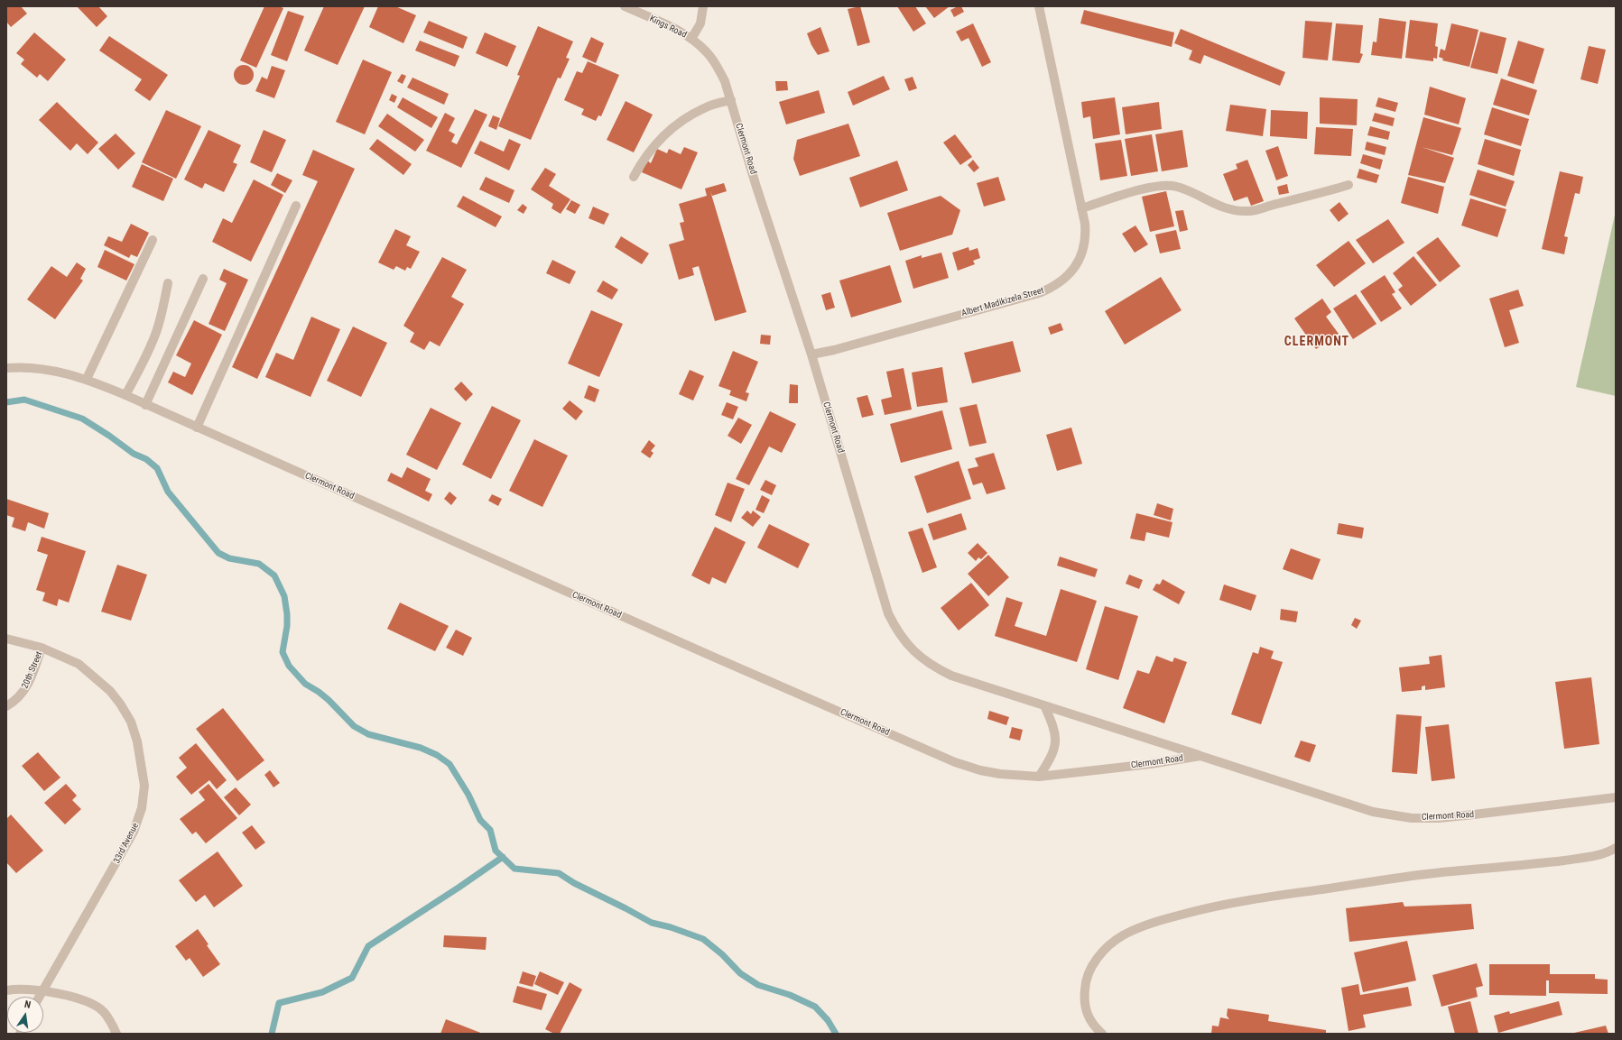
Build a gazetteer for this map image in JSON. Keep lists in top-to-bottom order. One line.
{"streets":{"street":["Kings Road","Clermont Road","Albert Madikizela Street","20th Street","33rd Avenue"]},"crossings":[["Kings Road","Clermont Road"],["Clermont Road","Albert Madikizela Street"],["20th Street","33rd Avenue"]],"districts":["CLERMONT"],"north":"top"}
